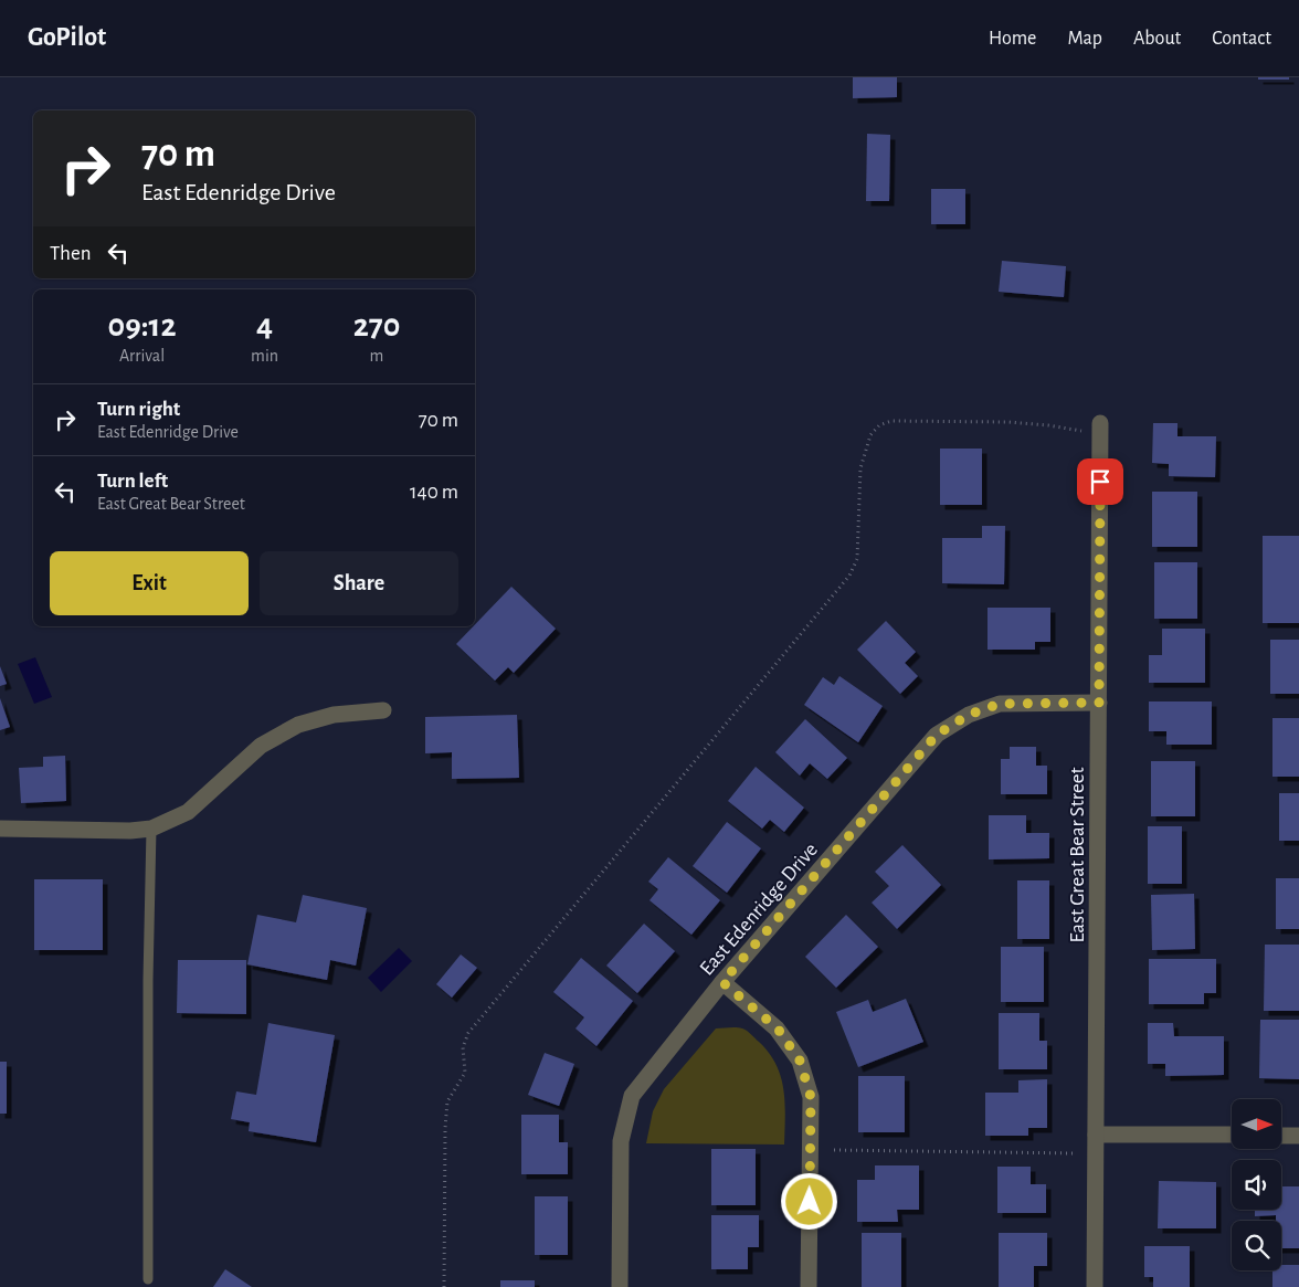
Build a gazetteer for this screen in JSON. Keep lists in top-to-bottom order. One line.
{"streets":{"street":["East Great Bear Street","East Edenridge Drive"]},"crossings":[["East Great Bear Street","East Edenridge Drive"]],"north":"right","page":{"header":"GoPilot","nav":["Home","Map","About","Contact"],"turn":["70 m","East Edenridge Drive"],"then":"Then","eta":["09:12","Arrival","4","min","270","m"],"list":[{"name":"Turn right","note":"East Edenridge Drive","value":"70 m"},{"name":"Turn left","note":"East Great Bear Street","value":"140 m"}],"buttons":["Exit","Share"]}}
